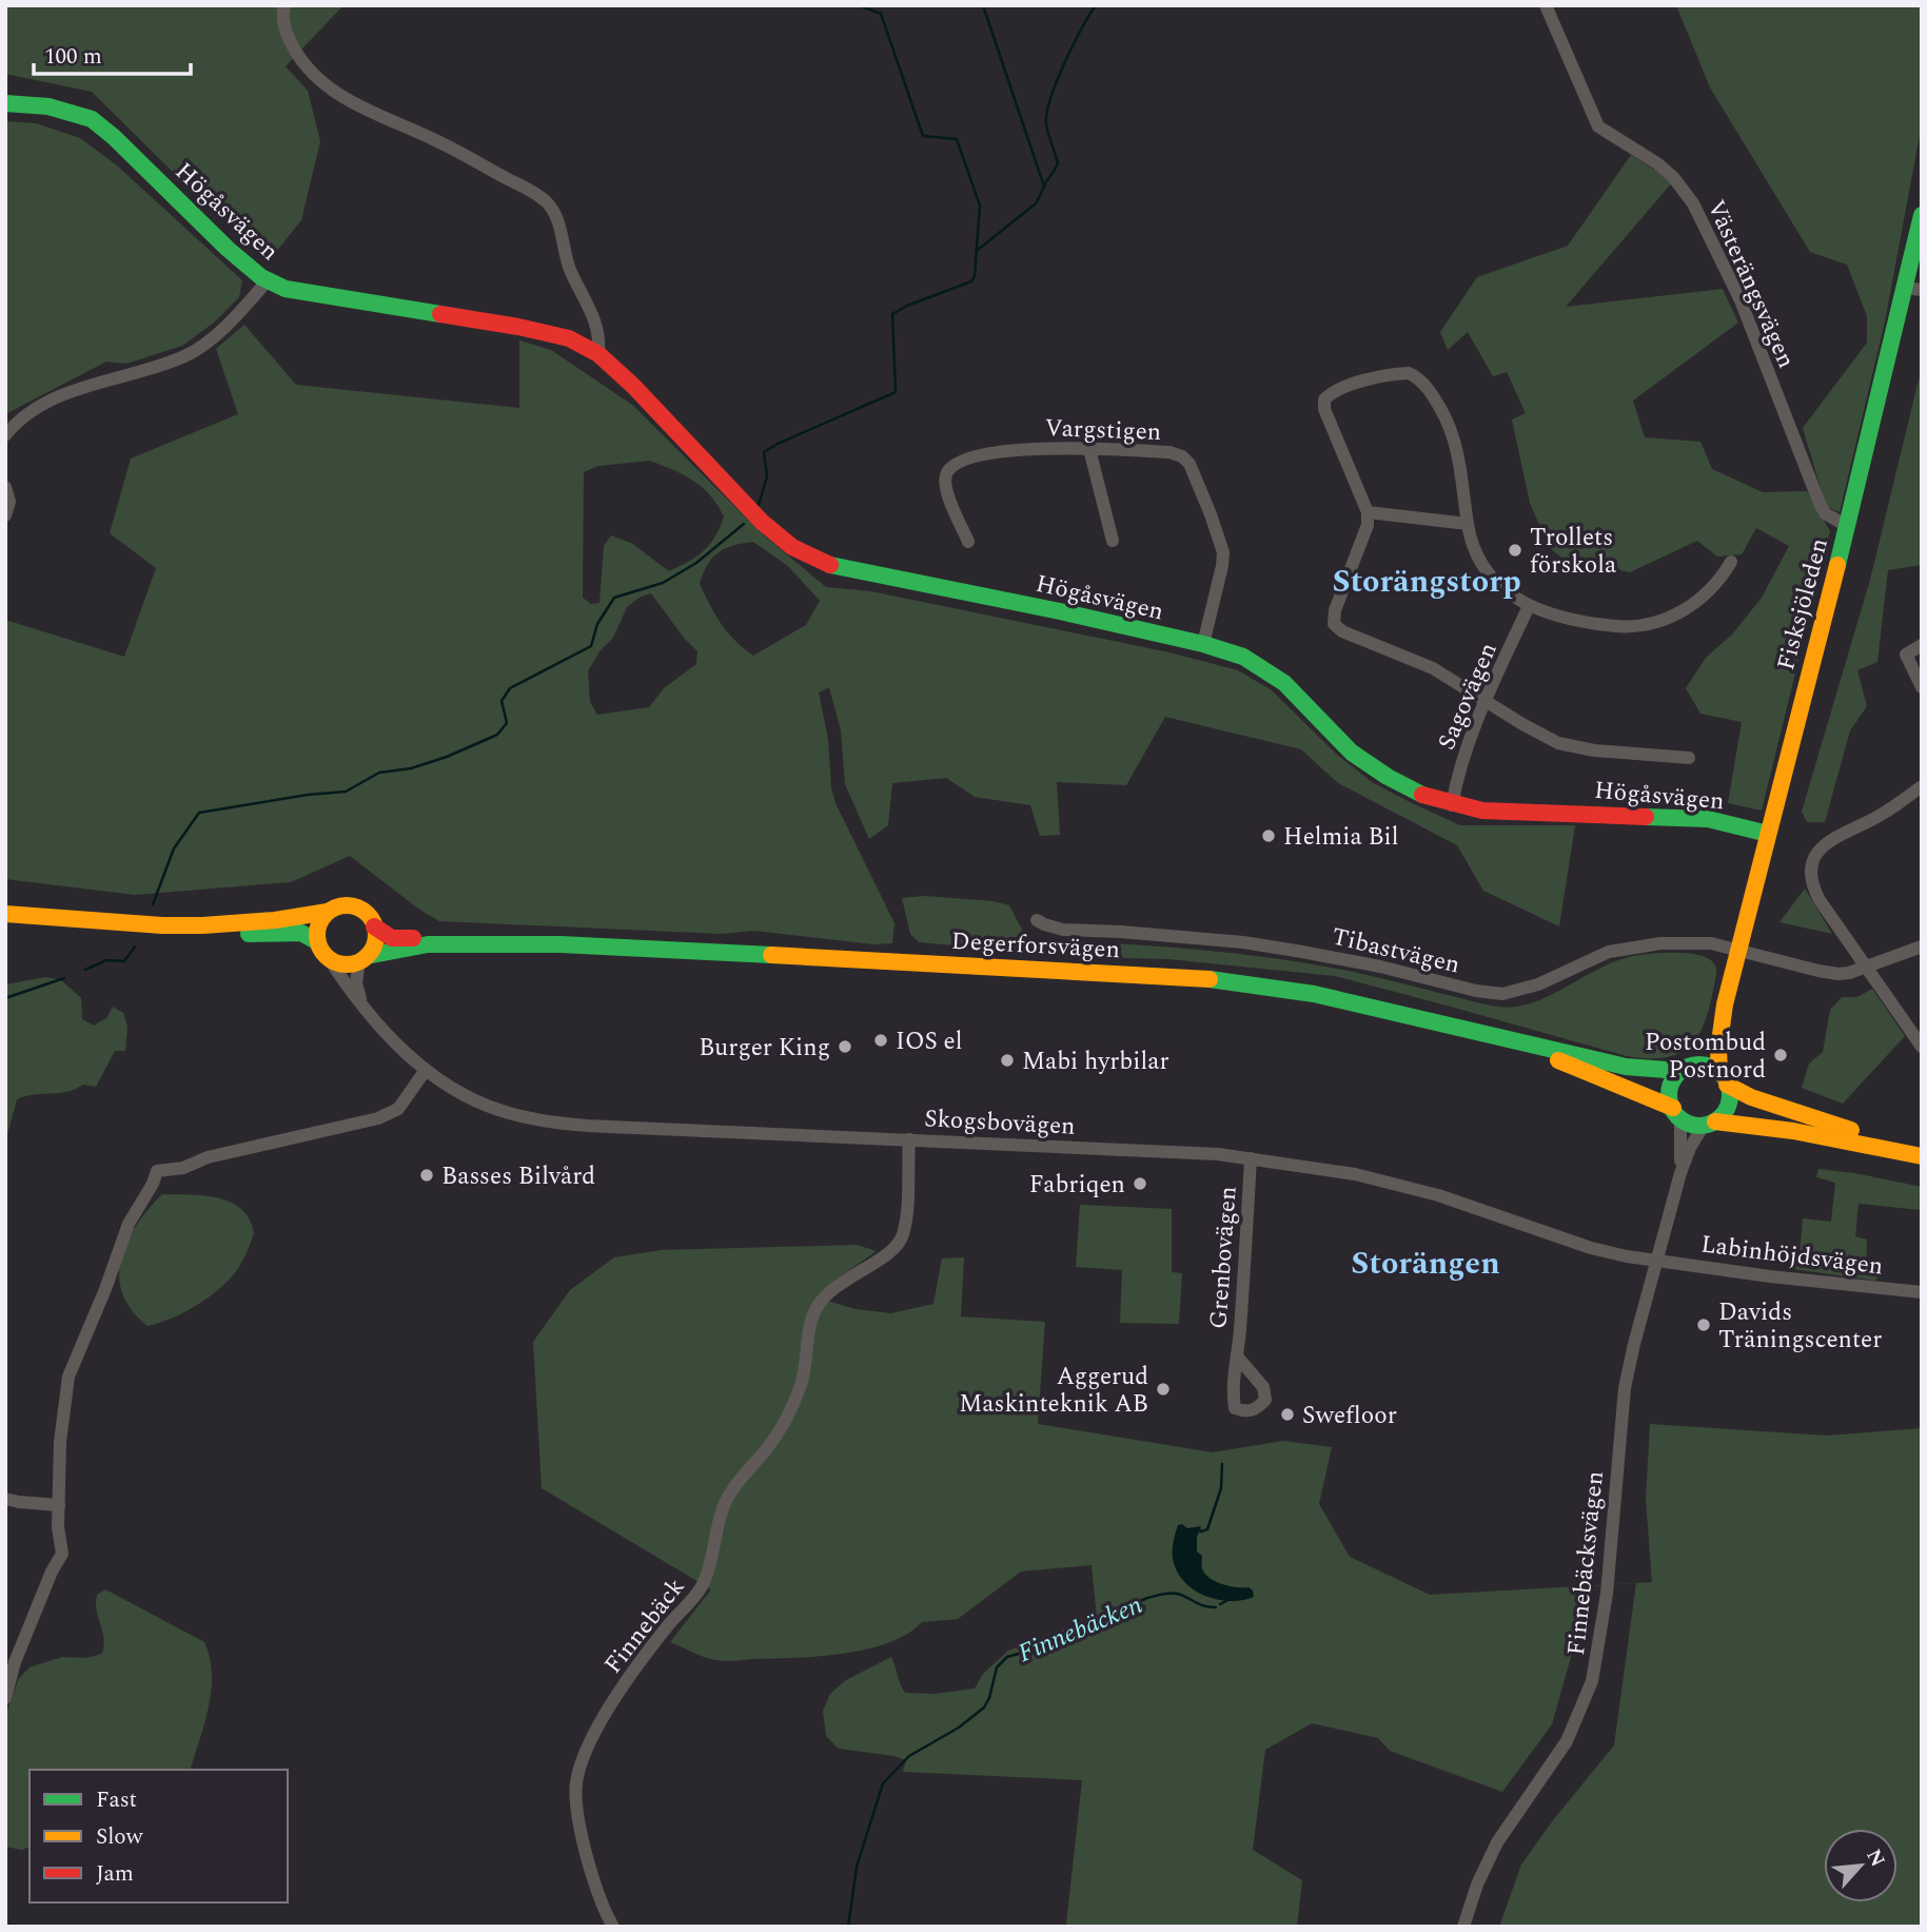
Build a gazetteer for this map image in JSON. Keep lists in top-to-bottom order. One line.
{"streets":{"street":["Högåsvägen","Västerängsvägen","Vargstigen","Fisksjöleden","Sagovägen","Degerforsvägen","Tibastvägen","Skogsbovägen","Labinhöjdsvägen","Grenbovägen","Finnebäcksvägen","Finnebäck"]},"crossings":[["Högåsvägen","Vargstigen"],["Högåsvägen","Fisksjöleden"],["Högåsvägen","Sagovägen"],["Västerängsvägen","Fisksjöleden"],["Fisksjöleden","Degerforsvägen"],["Fisksjöleden","Tibastvägen"],["Fisksjöleden","Finnebäcksvägen"],["Degerforsvägen","Skogsbovägen"],["Degerforsvägen","Finnebäcksvägen"],["Skogsbovägen","Labinhöjdsvägen"],["Skogsbovägen","Grenbovägen"],["Skogsbovägen","Finnebäcksvägen"],["Skogsbovägen","Finnebäck"],["Labinhöjdsvägen","Finnebäcksvägen"]],"districts":["Storängstorp","Storängen"],"water":["Finnebäcken"],"places":["Trollets förskola","Helmia Bil","IOS el","Burger King","Postombud Postnord","Mabi hyrbilar","Basses Bilvård","Fabriqen","Davids Träningscenter","Aggerud Maskinteknik AB","Swefloor"],"legend":["Fast","Slow","Jam"],"scale_bar":"100 m","north":"top right"}
